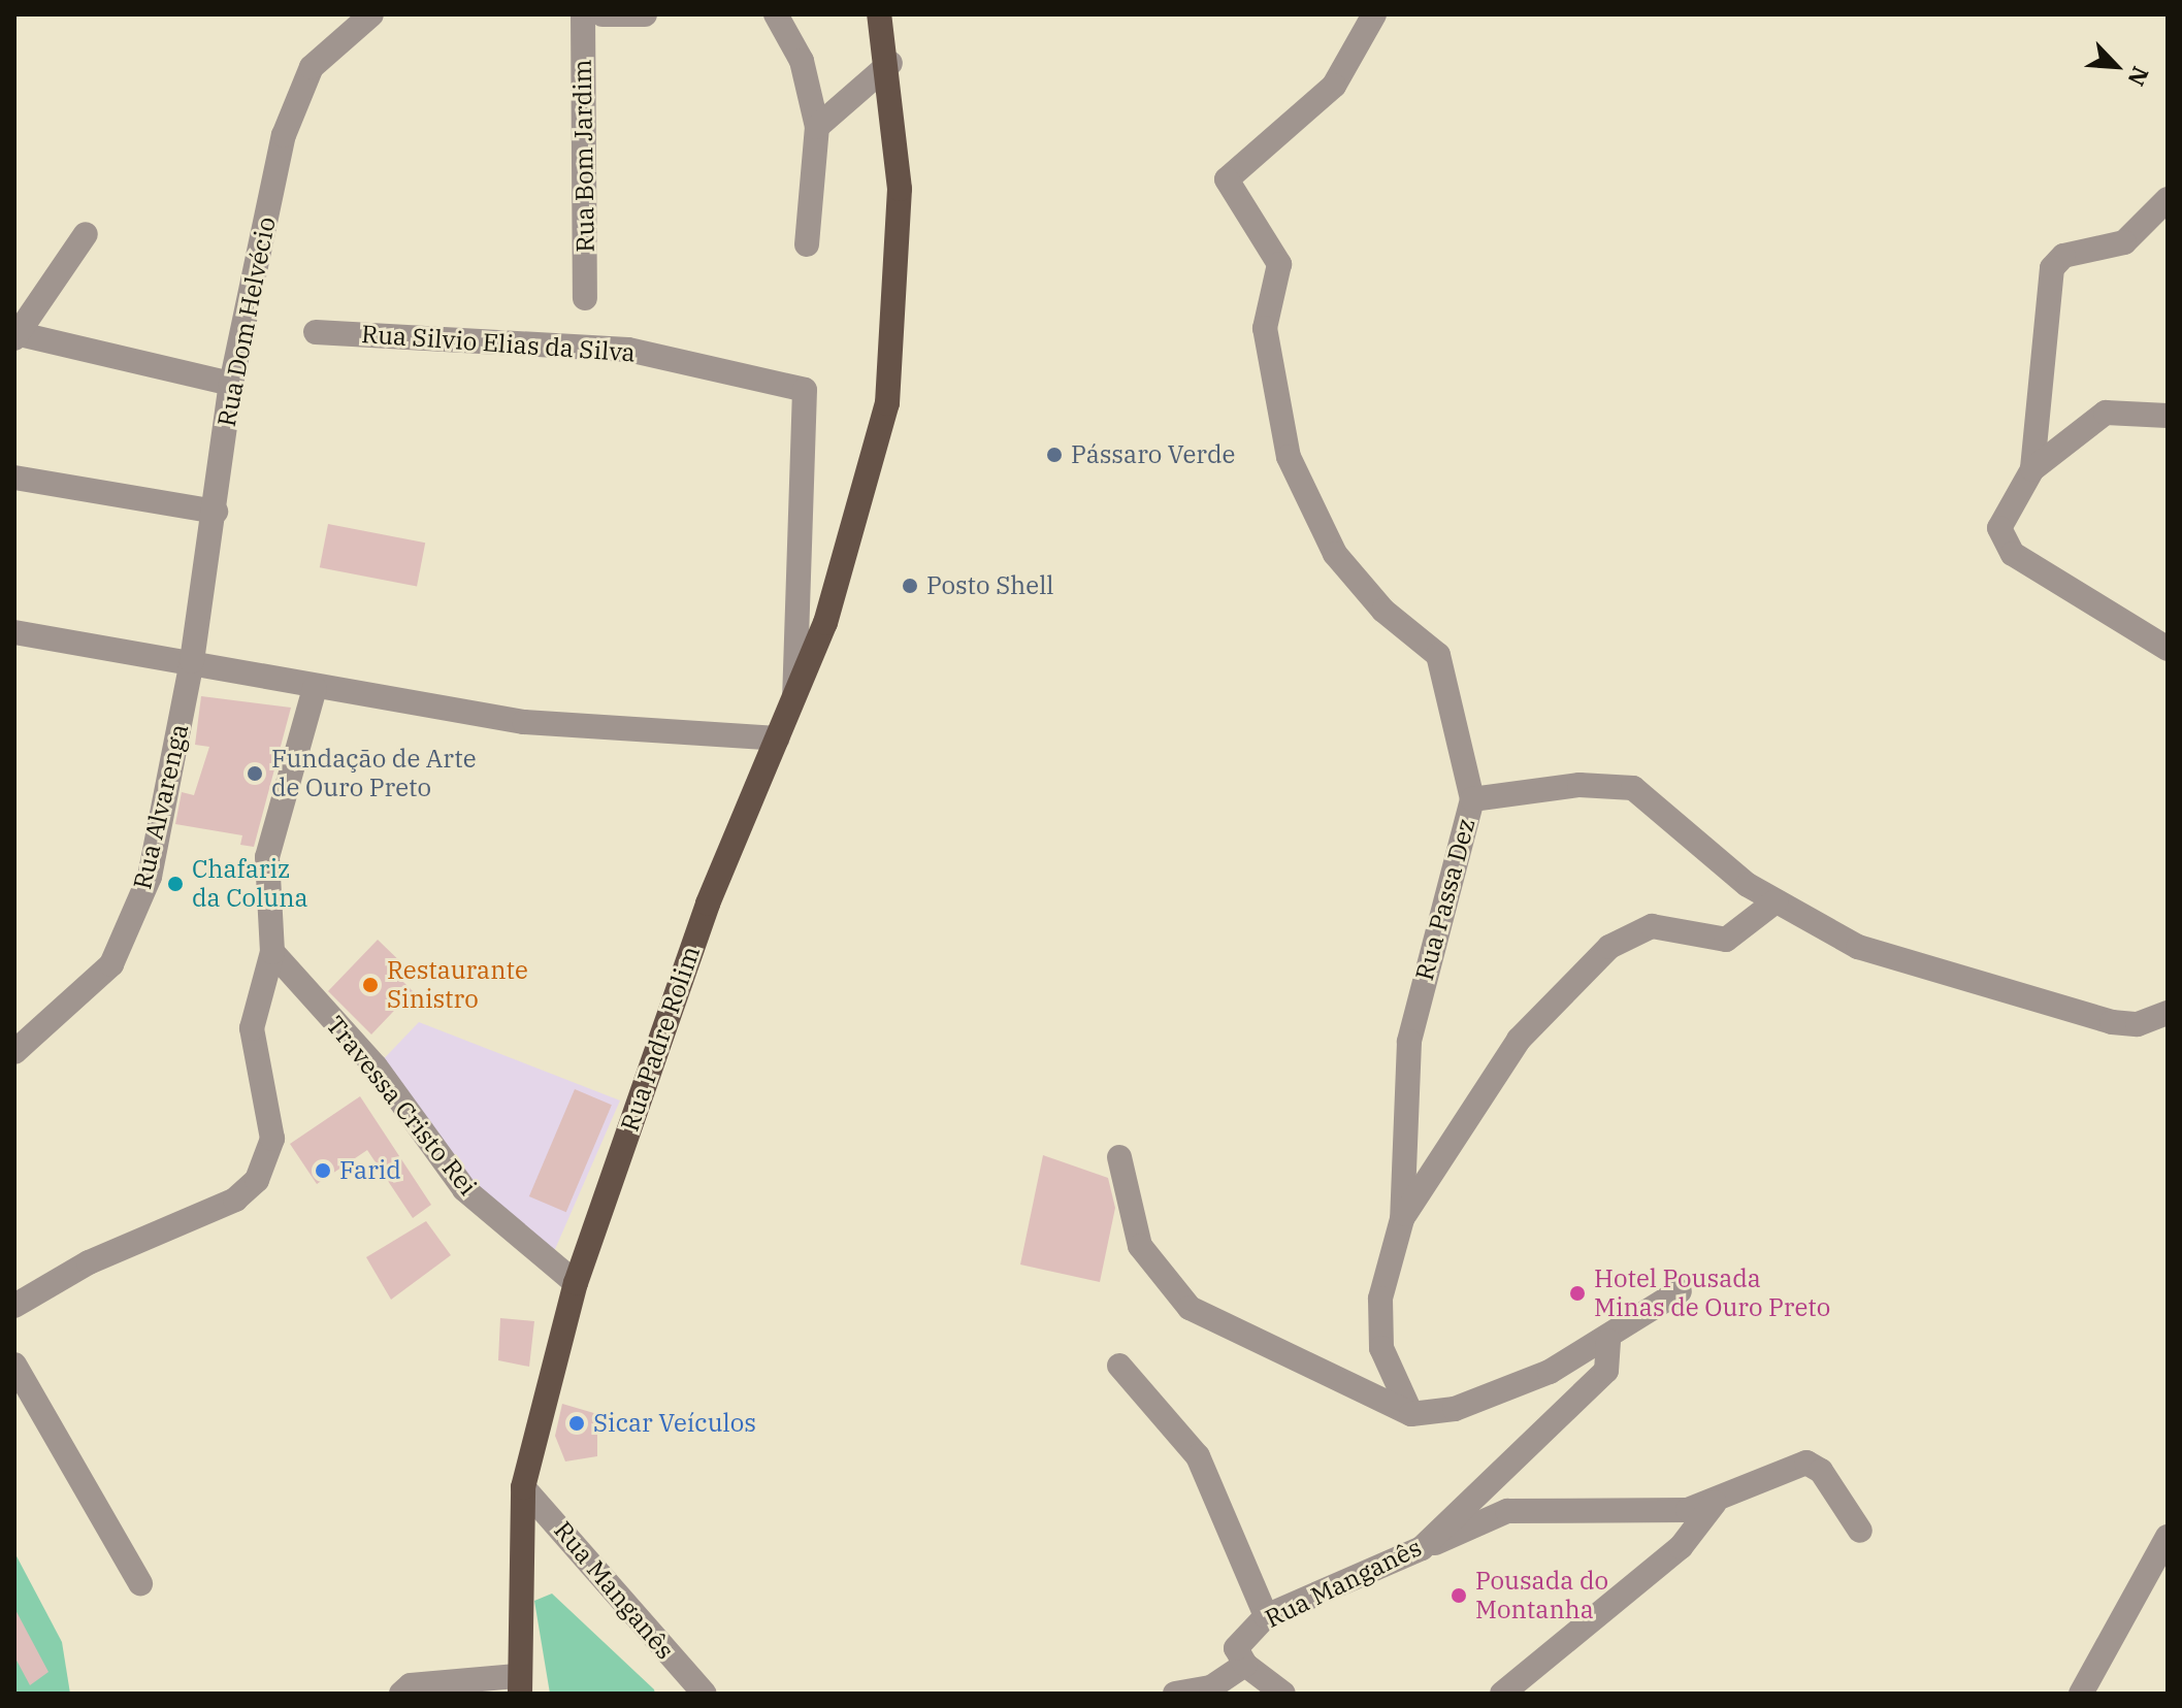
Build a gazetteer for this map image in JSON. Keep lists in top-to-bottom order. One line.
{"streets":{"main road":["Rua Padre Rolim"],"street":["Rua Bom Jardim","Rua Dom Helvécio","Rua Silvio Elias da Silva","Rua Alvarenga","Rua Passa Dez","Travessa Cristo Rei","Rua Manganês"]},"crossings":[["Rua Dom Helvécio","Rua Alvarenga"],["Rua Silvio Elias da Silva","Rua Padre Rolim"],["Rua Padre Rolim","Travessa Cristo Rei"],["Rua Padre Rolim","Rua Manganês"]],"places":["Pássaro Verde","Posto Shell","Fundação de Arte de Ouro Preto","Chafariz da Coluna","Restaurante Sinistro","Farid","Hotel Pousada Minas de Ouro Preto","Sicar Veículos","Pousada do Montanha"],"north":"bottom right"}
